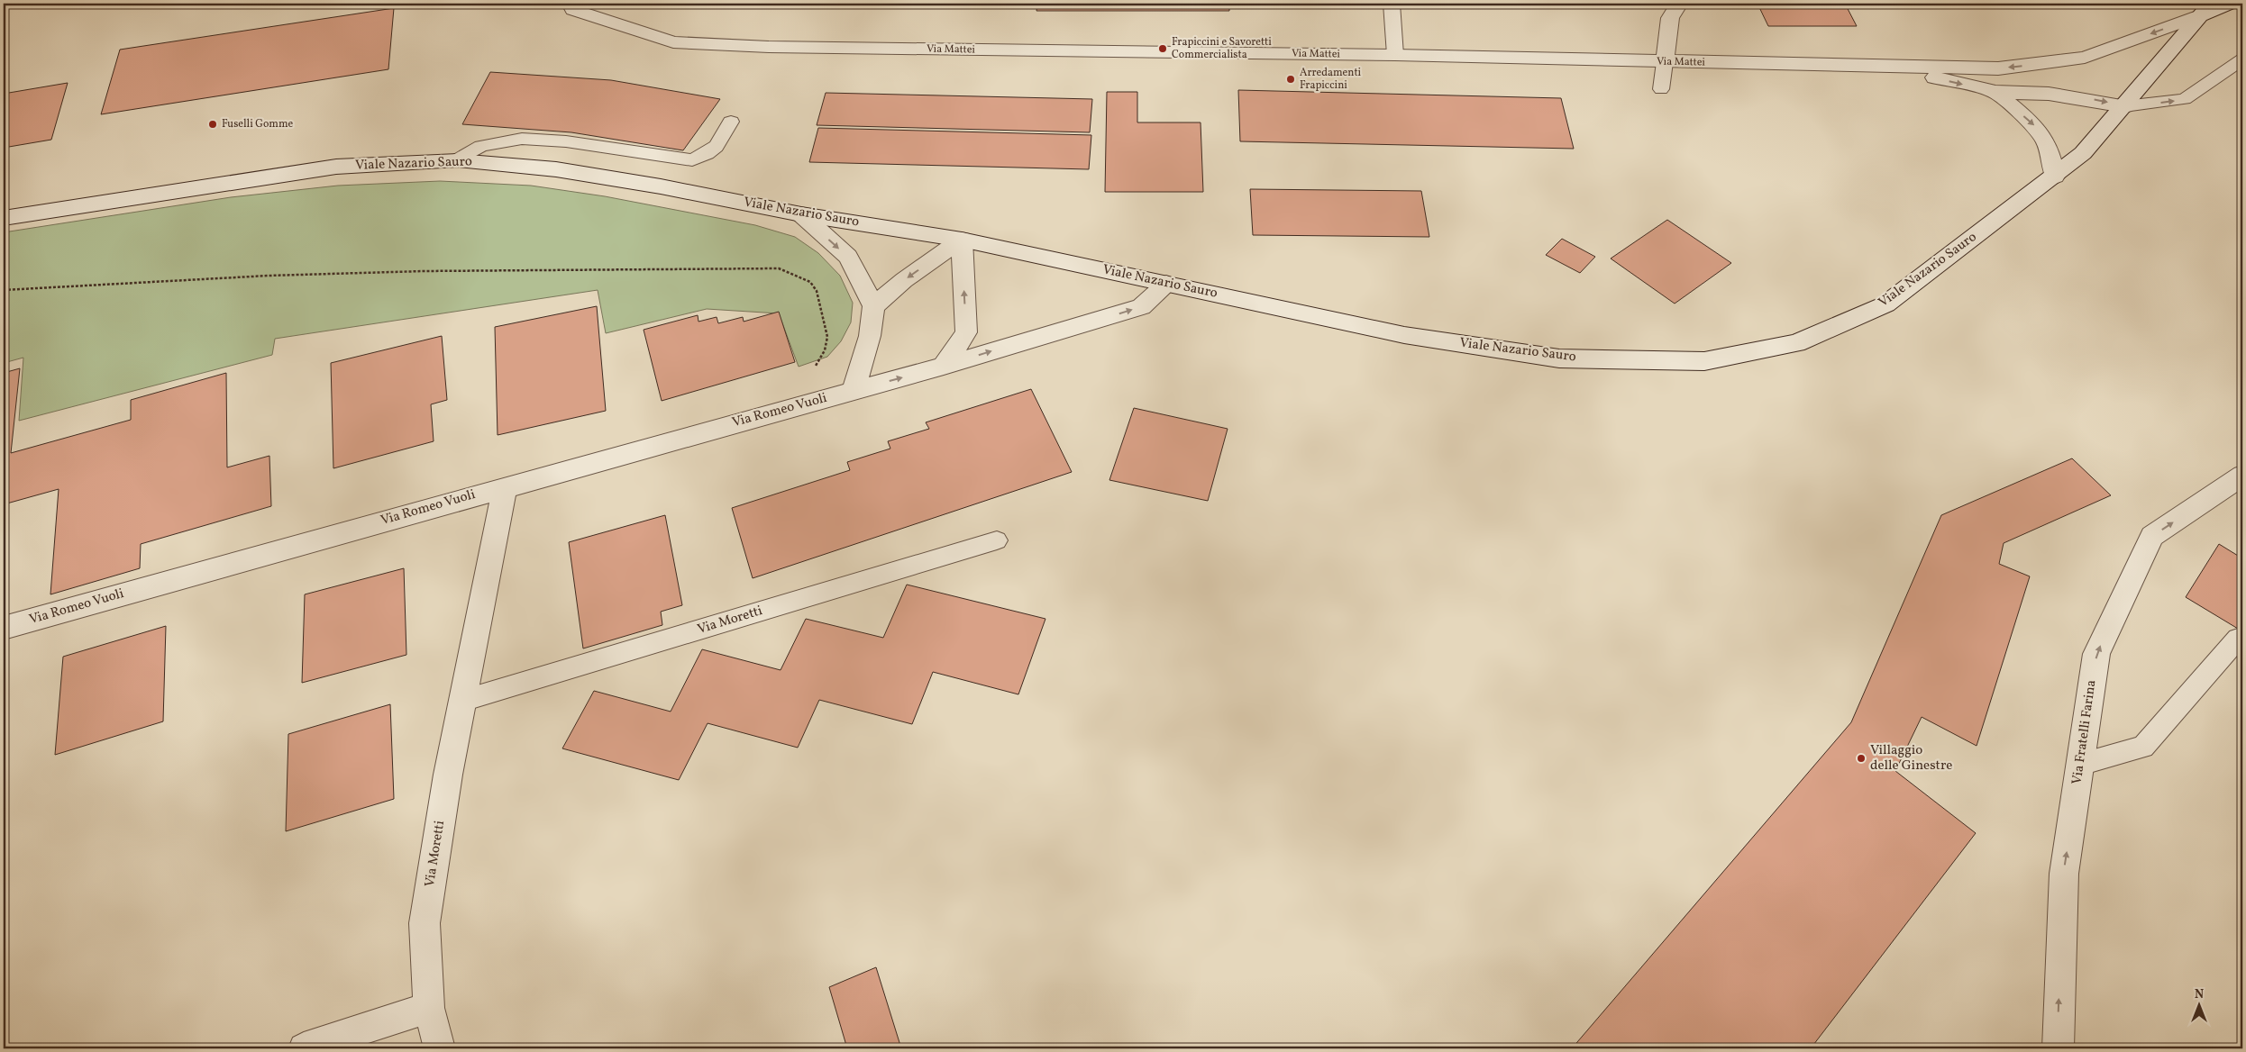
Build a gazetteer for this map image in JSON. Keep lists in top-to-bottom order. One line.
{"streets":{"street":["Via Mattei","Viale Nazario Sauro","Via Romeo Vuoli","Via Moretti","Via Fratelli Farina"]},"crossings":[["Viale Nazario Sauro","Via Romeo Vuoli"],["Via Romeo Vuoli","Via Moretti"]],"one_way":["Via Fratelli Farina"],"places":["Frapiccini e Savoretti Commercialista","Arredamenti Frapiccini","Fuselli Gomme","Villaggio delle Ginestre"],"north":"top"}
